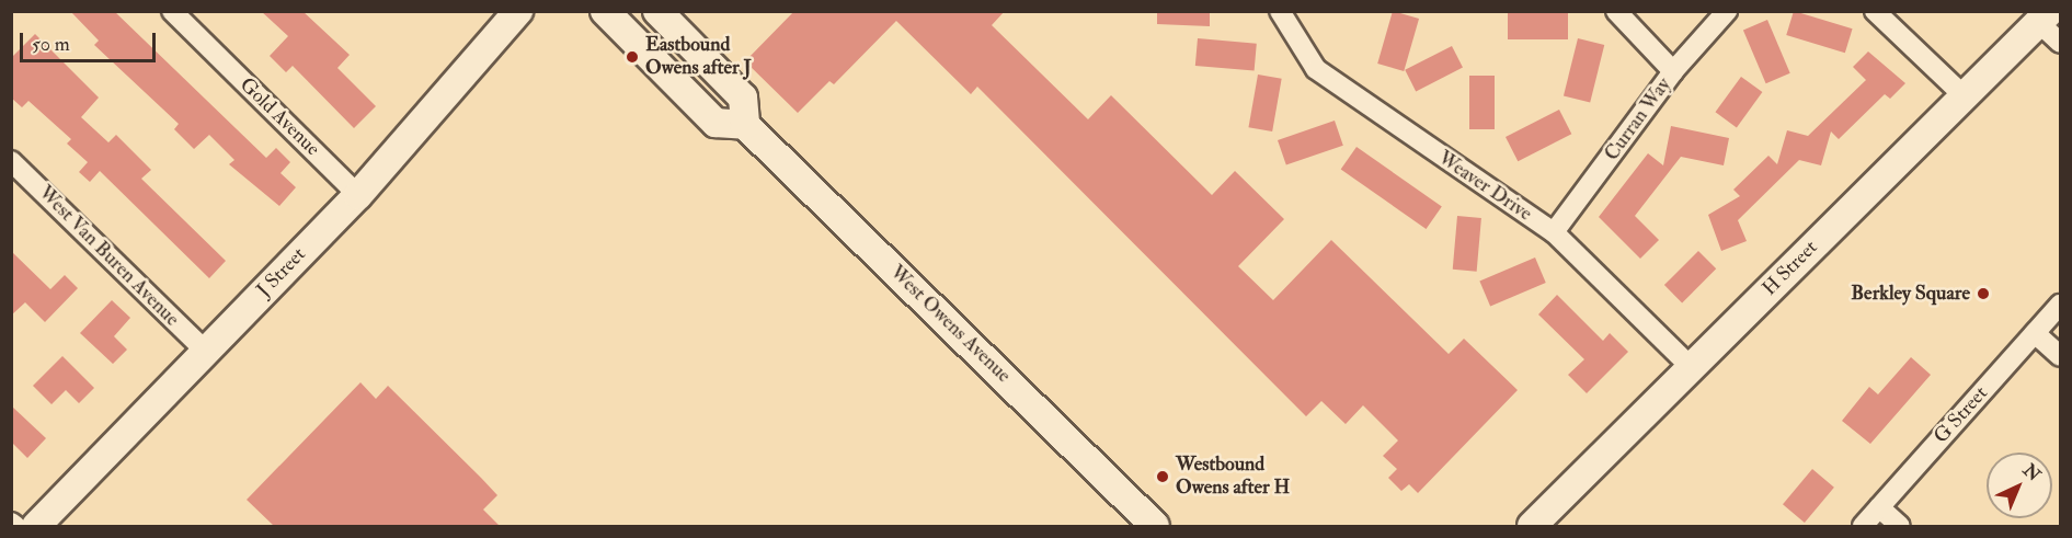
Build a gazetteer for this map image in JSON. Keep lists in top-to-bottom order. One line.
{"streets":{"street":["Gold Avenue","Curran Way","Weaver Drive","West Van Buren Avenue","H Street","J Street","West Owens Avenue","G Street"]},"crossings":[["Gold Avenue","J Street"],["Curran Way","Weaver Drive"],["Weaver Drive","H Street"],["West Van Buren Avenue","J Street"]],"places":["Eastbound Owens after J","Berkley Square","Westbound Owens after H"],"scale_bar":"50 m","north":"top right"}
